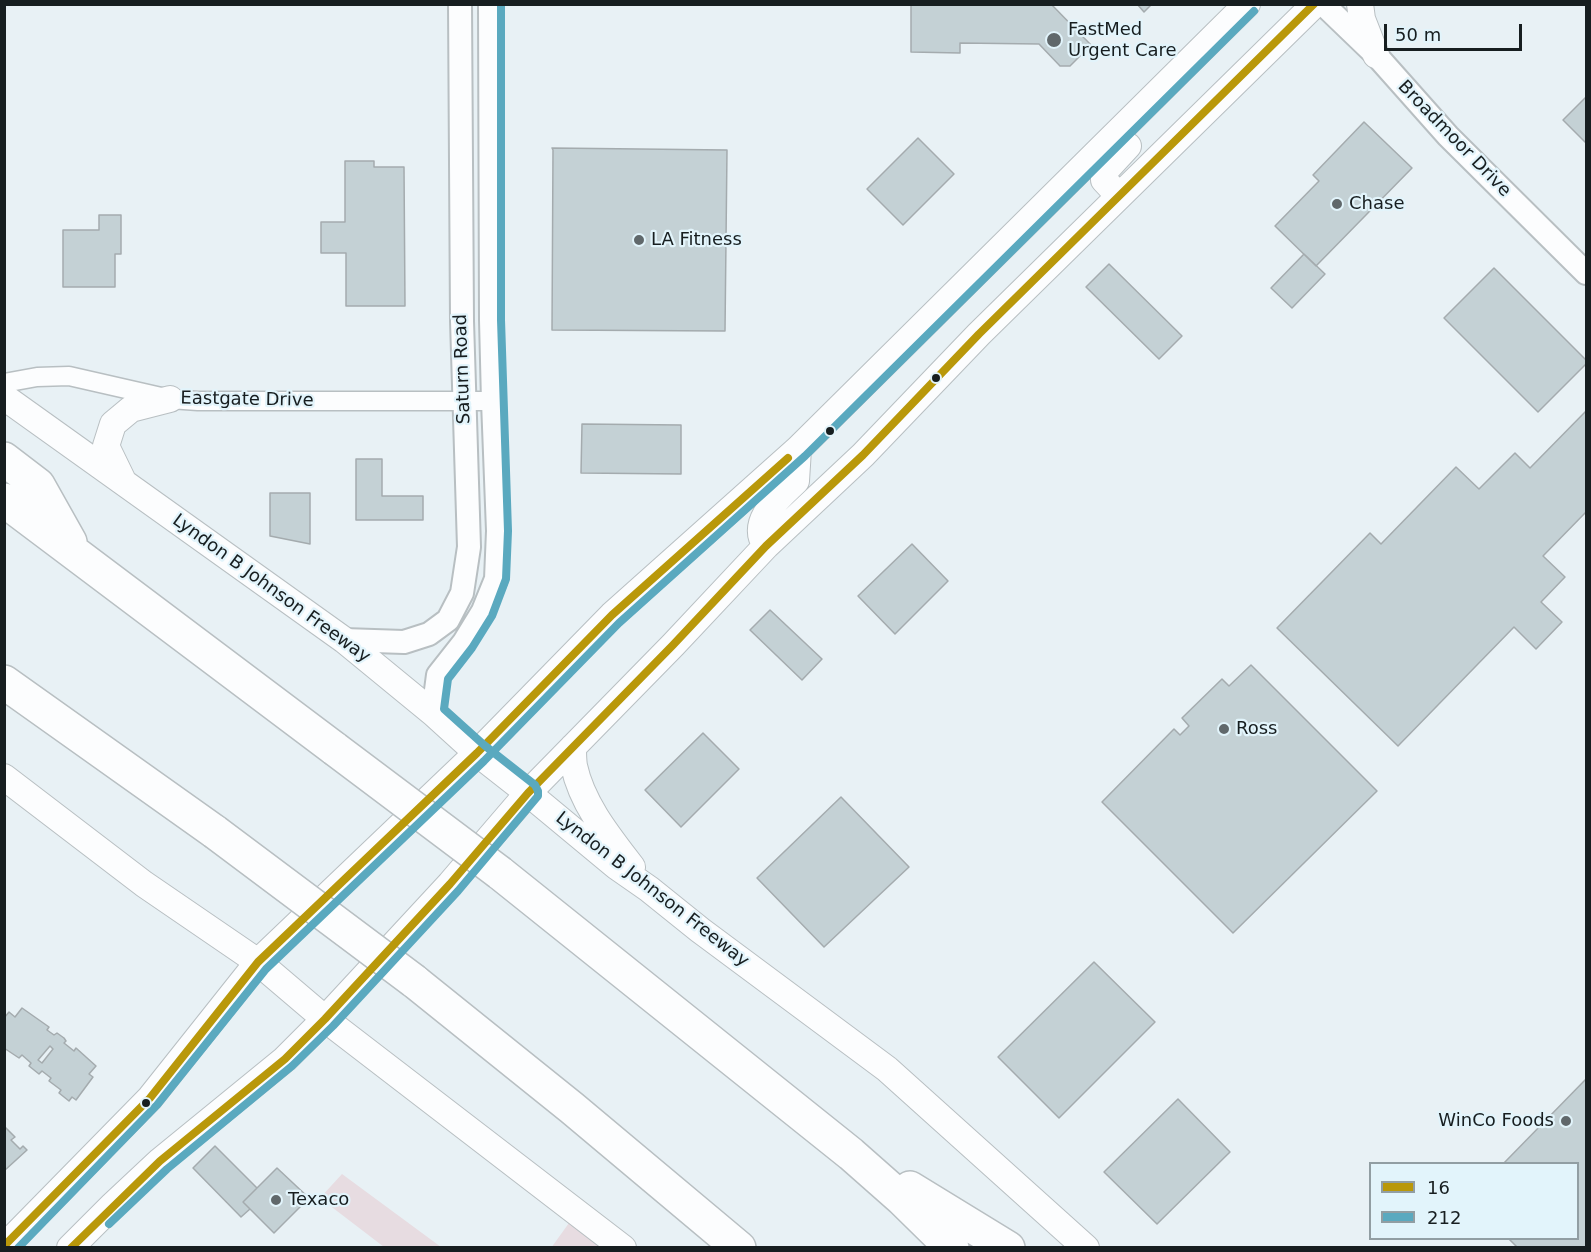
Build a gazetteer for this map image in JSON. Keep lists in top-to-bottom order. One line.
{"streets":{"main road":["Lyndon B Johnson Freeway"],"street":["Broadmoor Drive","Saturn Road","Eastgate Drive"]},"crossings":[["Saturn Road","Eastgate Drive"],["Saturn Road","Lyndon B Johnson Freeway"]],"places":["FastMed Urgent Care","Chase","LA Fitness","Ross","WinCo Foods","Texaco"],"lines":["transit line 16","transit line 212"],"legend":["16","212"],"scale_bar":"50 m"}
